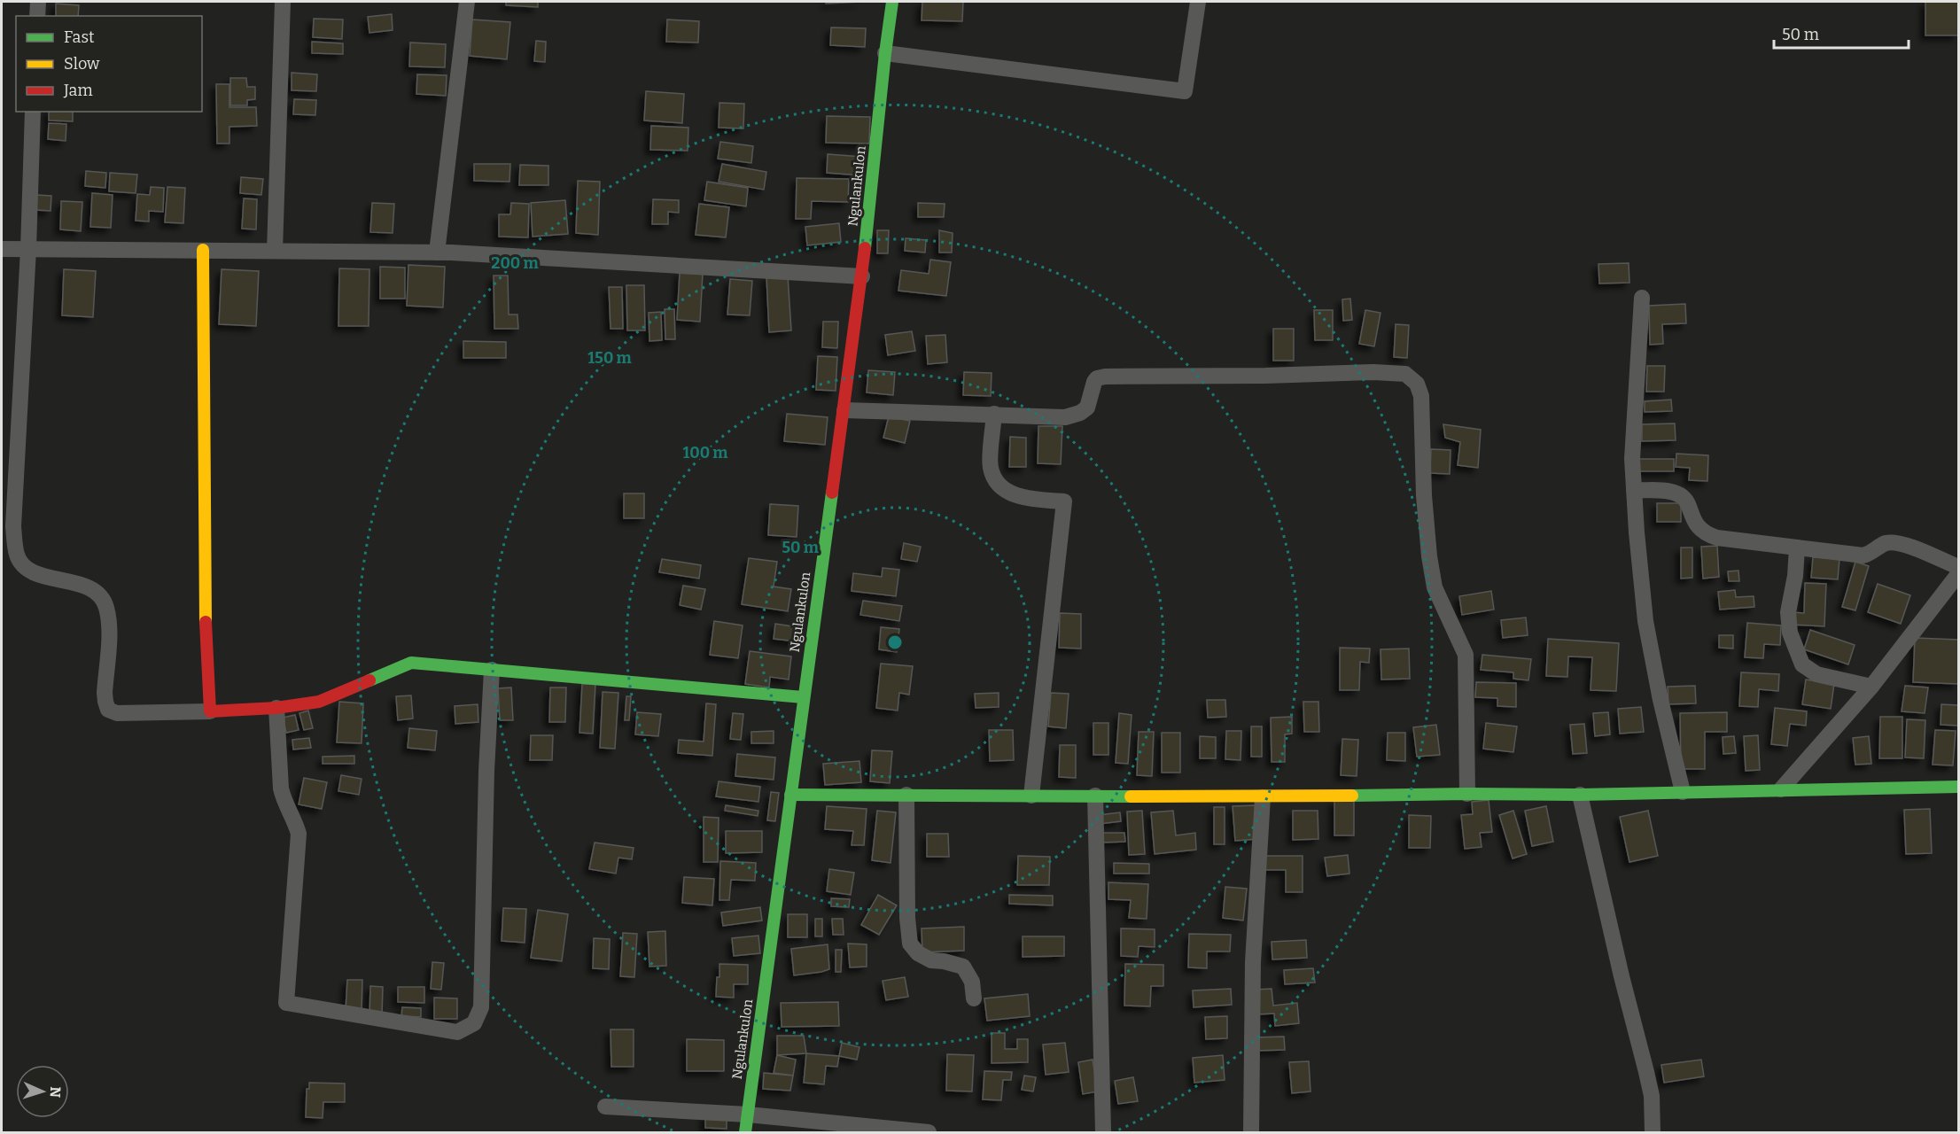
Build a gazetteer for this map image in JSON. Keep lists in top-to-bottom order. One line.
{"streets":{"street":["Ngulankulon"]},"legend":["Fast","Slow","Jam"],"scale_bar":"50 m","north":"right","rings":["200 m","150 m","100 m","50 m"]}
